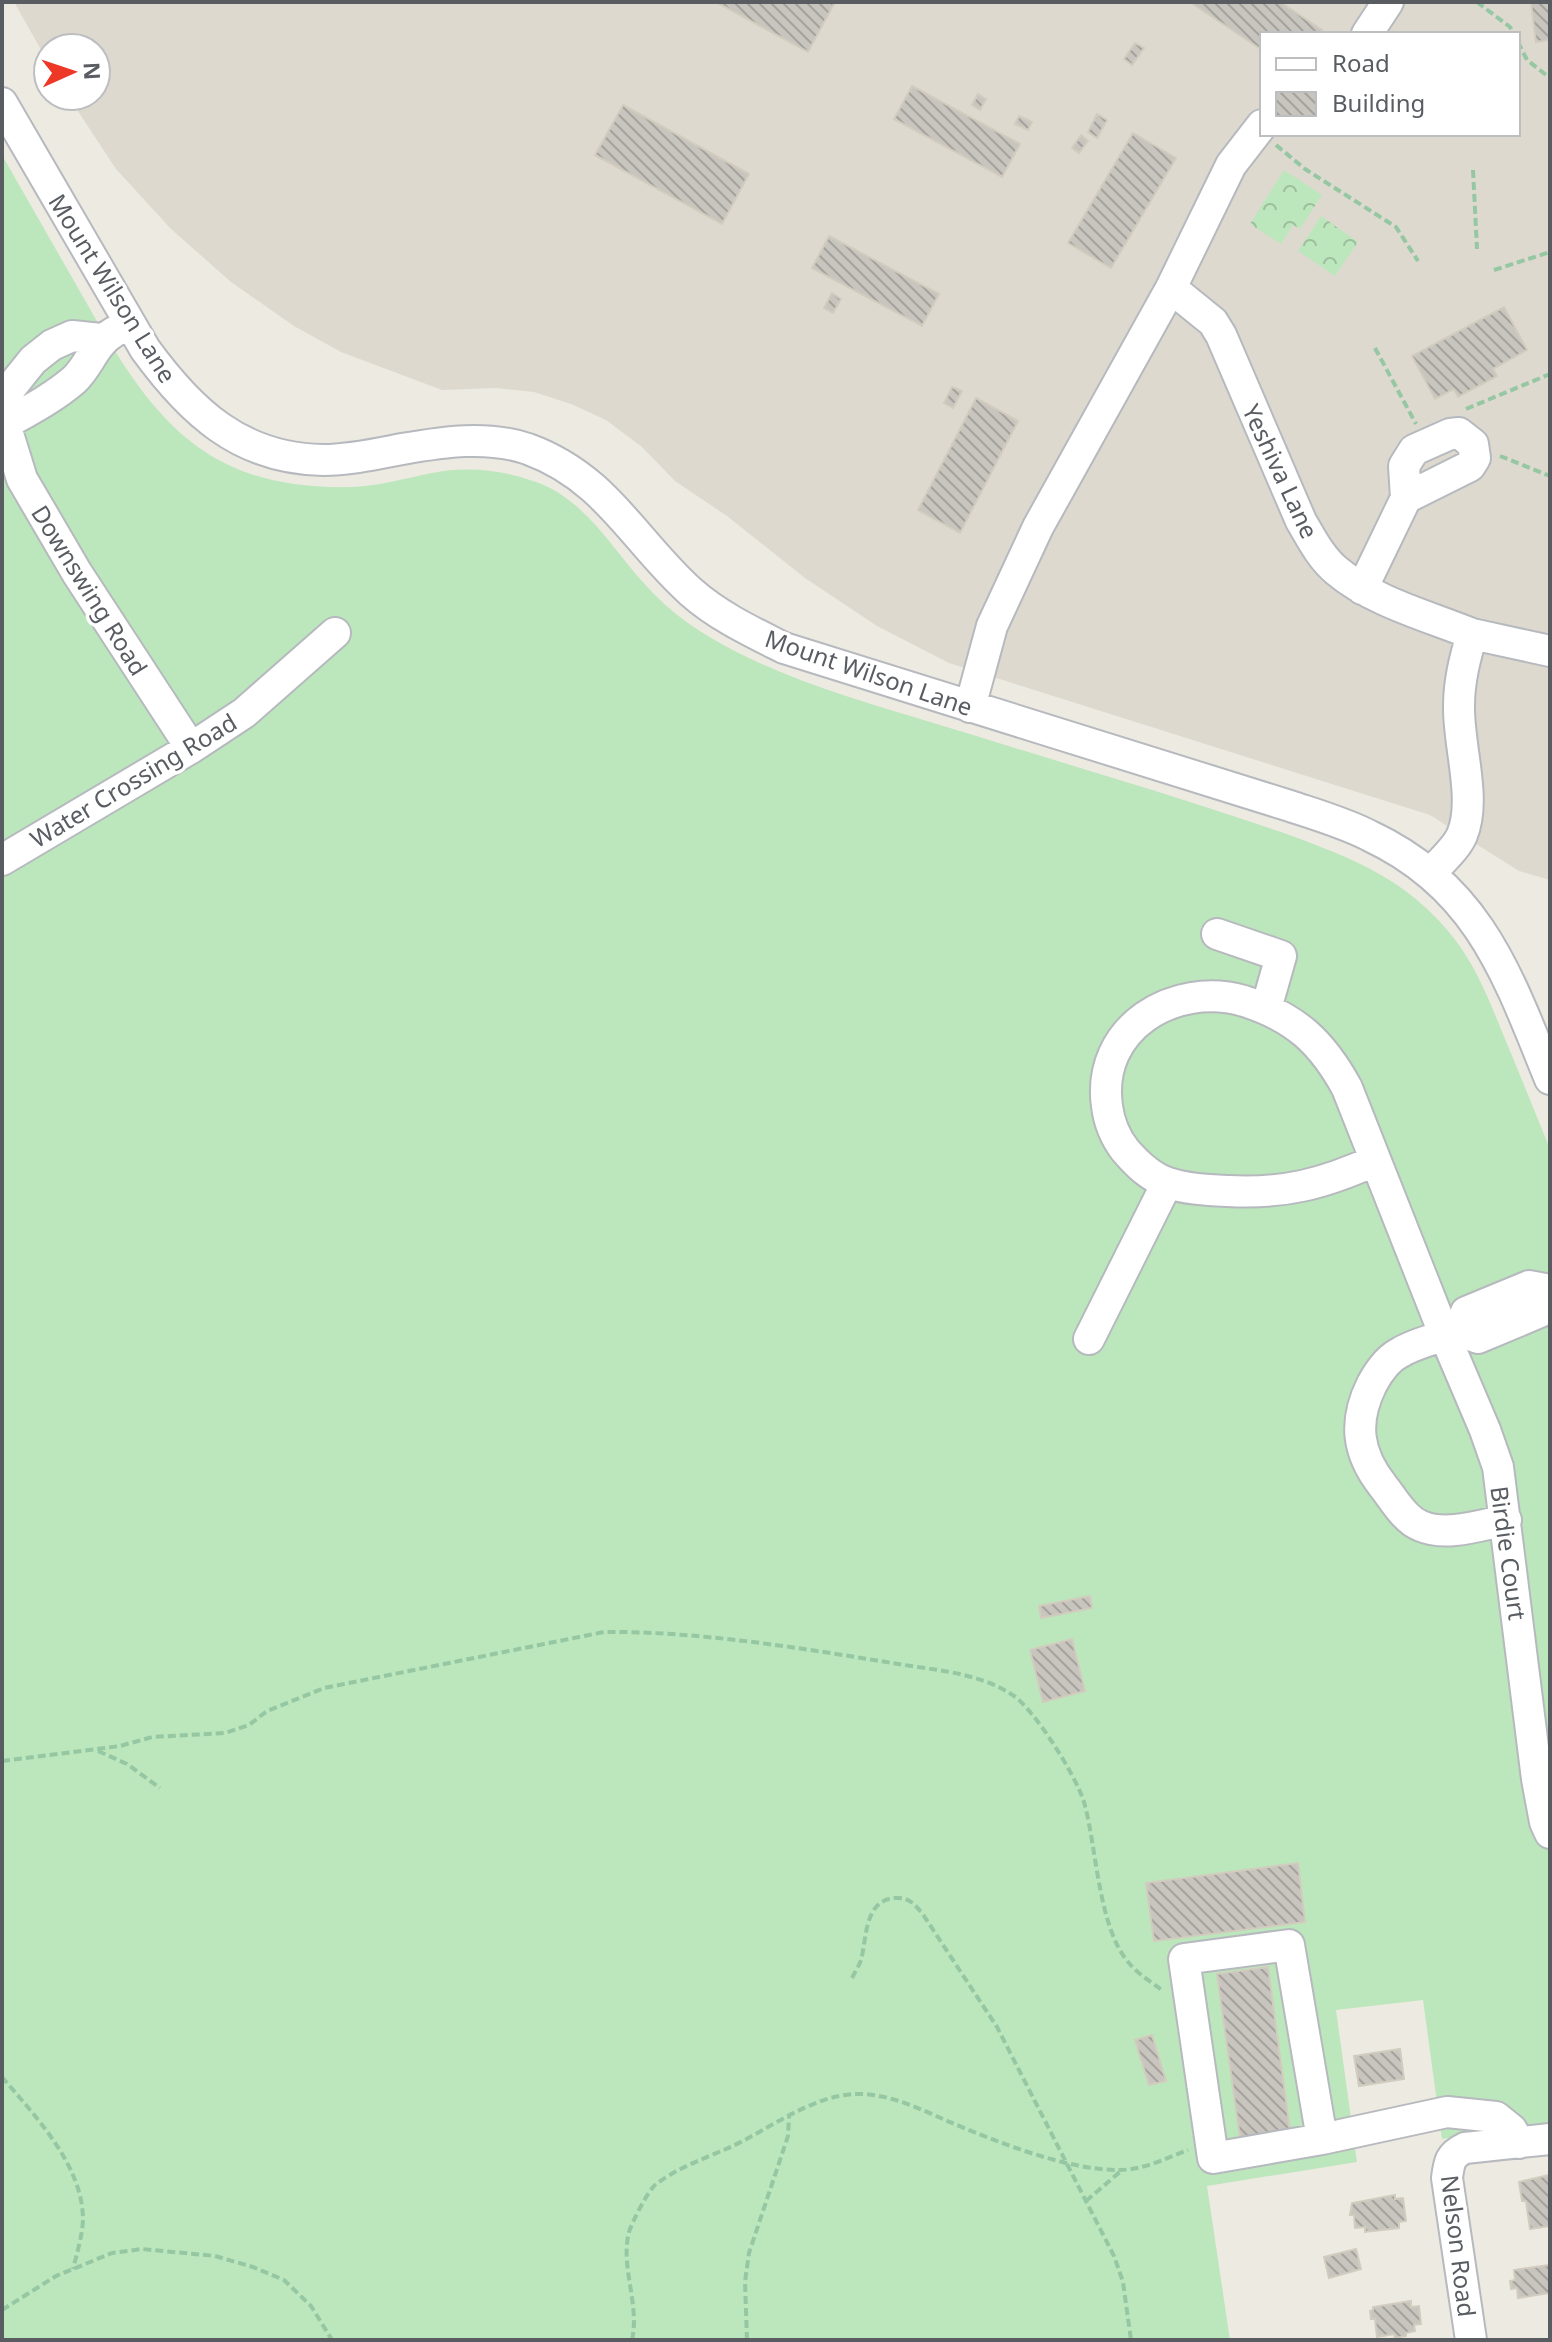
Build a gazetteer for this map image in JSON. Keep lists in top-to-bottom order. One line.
{"streets":{"street":["Mount Wilson Lane","Yeshiva Lane","Downswing Road","Water Crossing Road","Birdie Court","Nelson Road"]},"crossings":[["Mount Wilson Lane","Downswing Road"],["Downswing Road","Water Crossing Road"]],"legend":["Road","Building"],"north":"right"}
